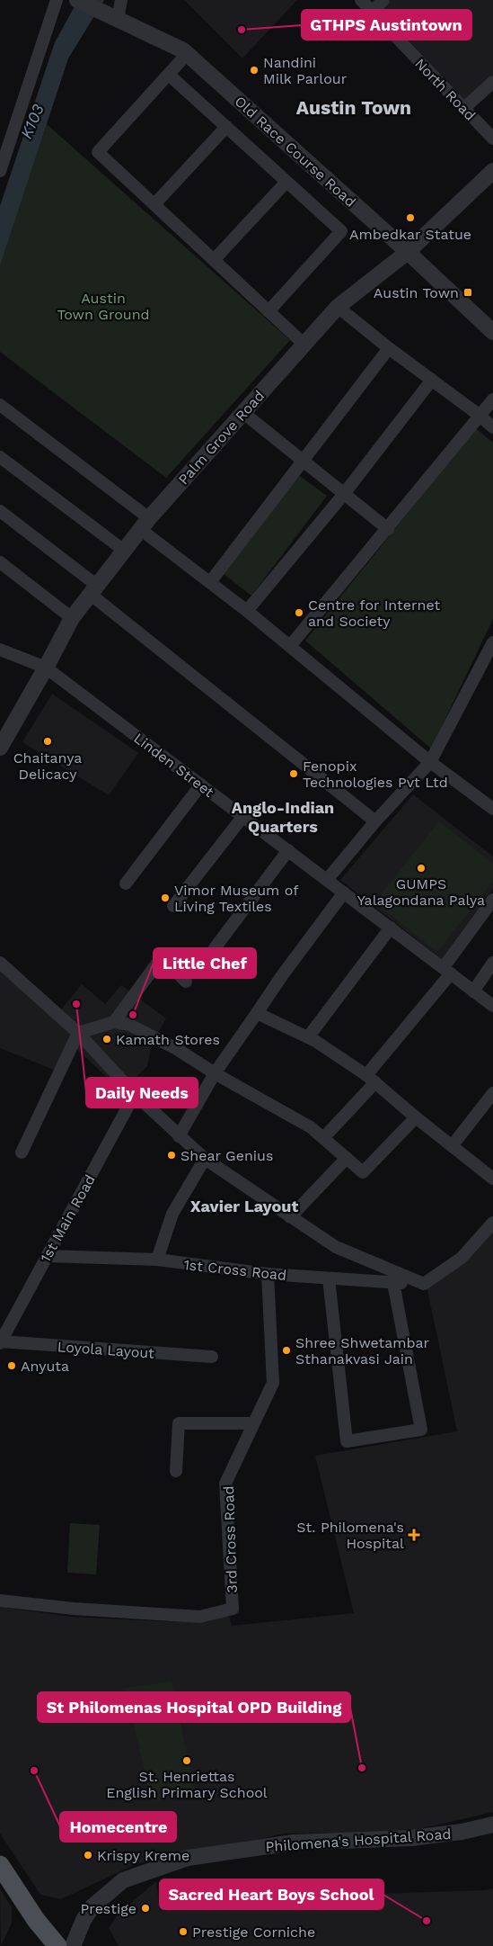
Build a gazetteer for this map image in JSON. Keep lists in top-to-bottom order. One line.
{"streets":{"street":["North Road","Old Race Course Road","Palm Grove Road","Linden Street","1st Main Road","1st Cross Road","Loyola Layout","3rd Cross Road","Philomena's Hospital Road"]},"crossings":[["Old Race Course Road","Palm Grove Road"],["Palm Grove Road","Linden Street"],["1st Main Road","1st Cross Road"],["1st Main Road","Loyola Layout"],["1st Cross Road","3rd Cross Road"]],"districts":["Austin Town","Anglo-Indian Quarters","Xavier Layout"],"water":["K103"],"parks":["Austin Town Ground"],"places":{"other":["GTHPS Austintown","Nandini Milk Parlour","Ambedkar Statue","Centre for Internet and Society","Chaitanya Delicacy","Fenopix Technologies Pvt Ltd","GUMPS Yalagondana Palya","Vimor Museum of Living Textiles","Daily Needs","Little Chef","Kamath Stores","Shear Genius","Shree Shwetambar Sthanakvasi Jain","Anyuta","St. Henriettas English Primary School","St Philomenas Hospital OPD Building","Homecentre","Krispy Kreme","Prestige","Sacred Heart Boys School","Prestige Corniche"],"transit":["Austin Town"],"health":["St. Philomena's Hospital"]}}
